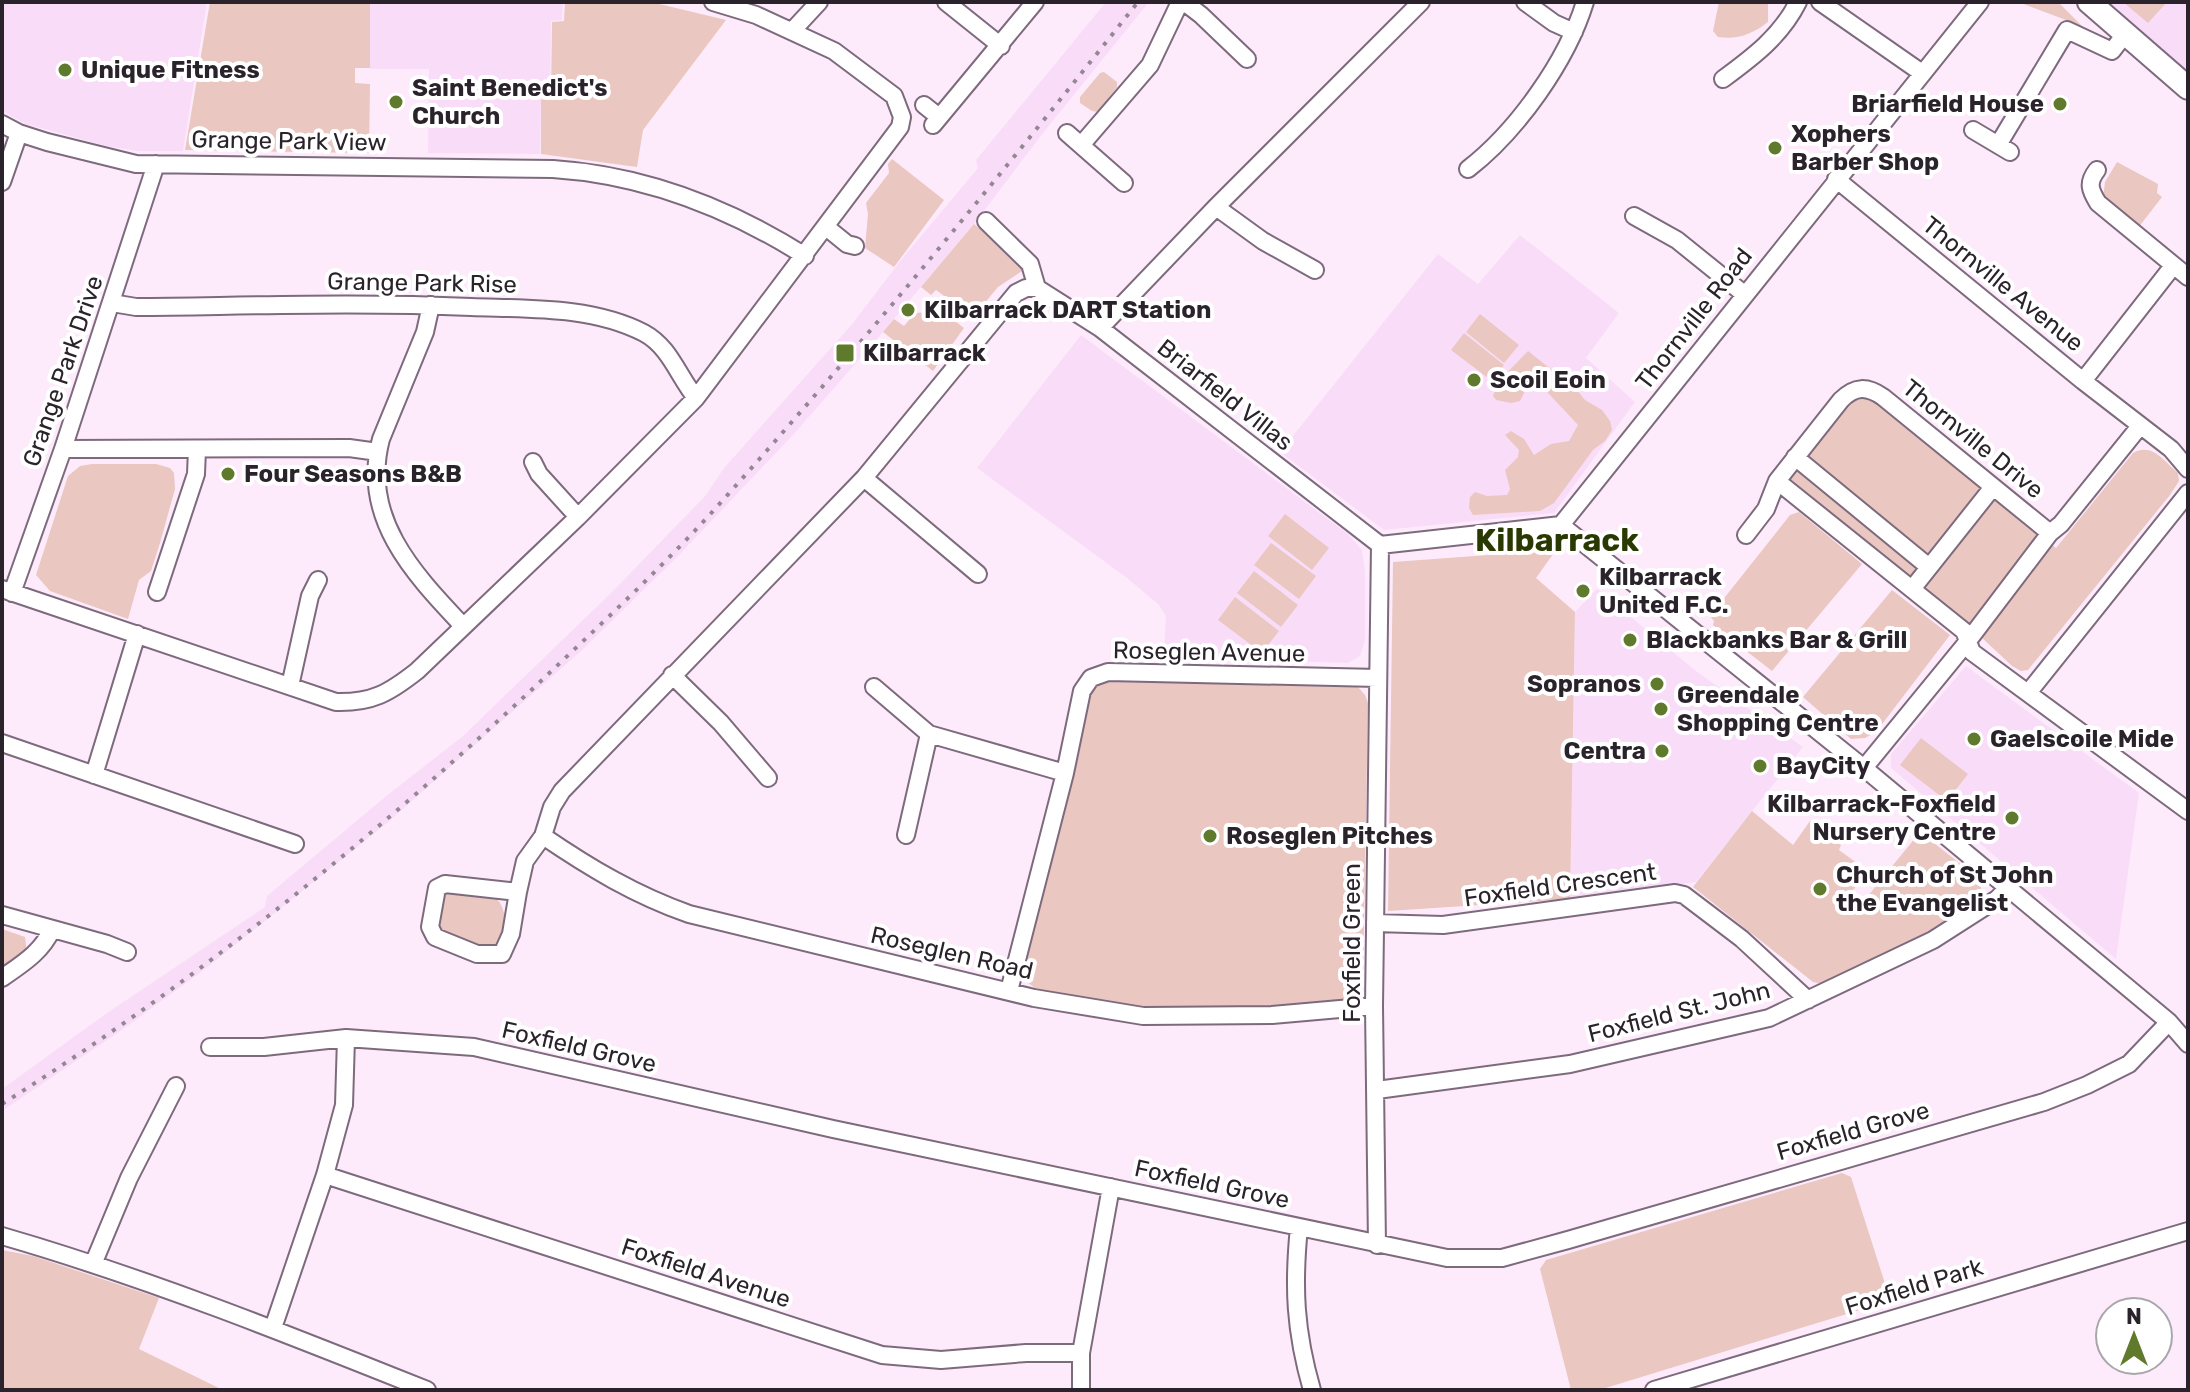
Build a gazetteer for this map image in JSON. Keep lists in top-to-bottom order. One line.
{"streets":{"street":["Grange Park View","Grange Park Rise","Thornville Avenue","Thornville Road","Grange Park Drive","Briarfield Villas","Thornville Drive","Roseglen Avenue","Foxfield Crescent","Foxfield Green","Roseglen Road","Foxfield St. John","Foxfield Grove","Foxfield Avenue","Foxfield Park"]},"crossings":[["Grange Park View","Grange Park Drive"],["Grange Park Rise","Grange Park Drive"],["Thornville Avenue","Thornville Road"],["Briarfield Villas","Foxfield Green"],["Roseglen Avenue","Foxfield Green"],["Roseglen Avenue","Roseglen Road"],["Foxfield Crescent","Foxfield Green"],["Foxfield Crescent","Foxfield St. John"],["Foxfield Green","Roseglen Road"],["Foxfield Green","Foxfield St. John"],["Foxfield Green","Foxfield Grove"]],"districts":["Kilbarrack"],"places":{"other":["Unique Fitness","Saint Benedict's Church","Briarfield House","Xophers Barber Shop","Kilbarrack DART Station","Scoil Eoin","Four Seasons B&B","Kilbarrack United F.C.","Blackbanks Bar & Grill","Sopranos","Greendale Shopping Centre","Gaelscoile Mide","Centra","BayCity","Kilbarrack-Foxfield Nursery Centre","Roseglen Pitches","Church of St John the Evangelist"],"transit":["Kilbarrack"]},"north":"top"}
